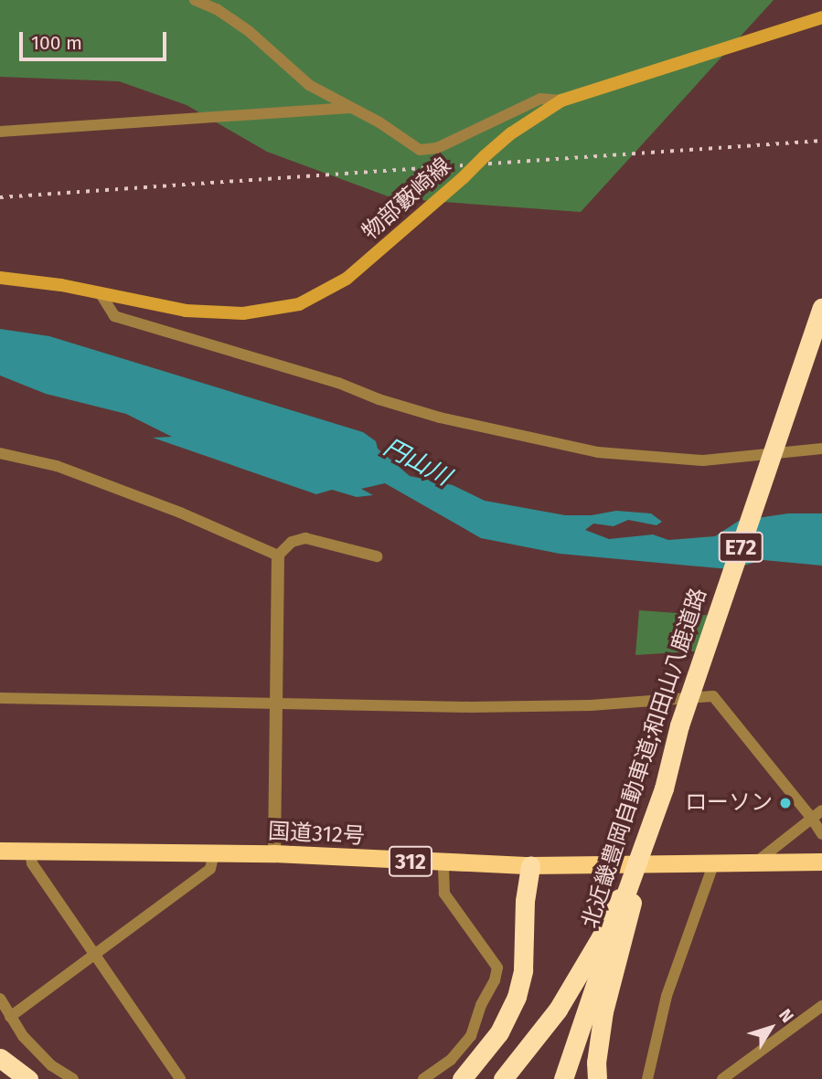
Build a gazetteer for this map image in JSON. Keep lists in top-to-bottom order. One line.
{"streets":{"highway":["E72","北近畿豊岡自動車道;和田山八鹿道路","国道312号","312"],"main road":["物部藪崎線"]},"water":["円山川"],"places":["ローソン"],"scale_bar":"100 m","north":"top right"}
